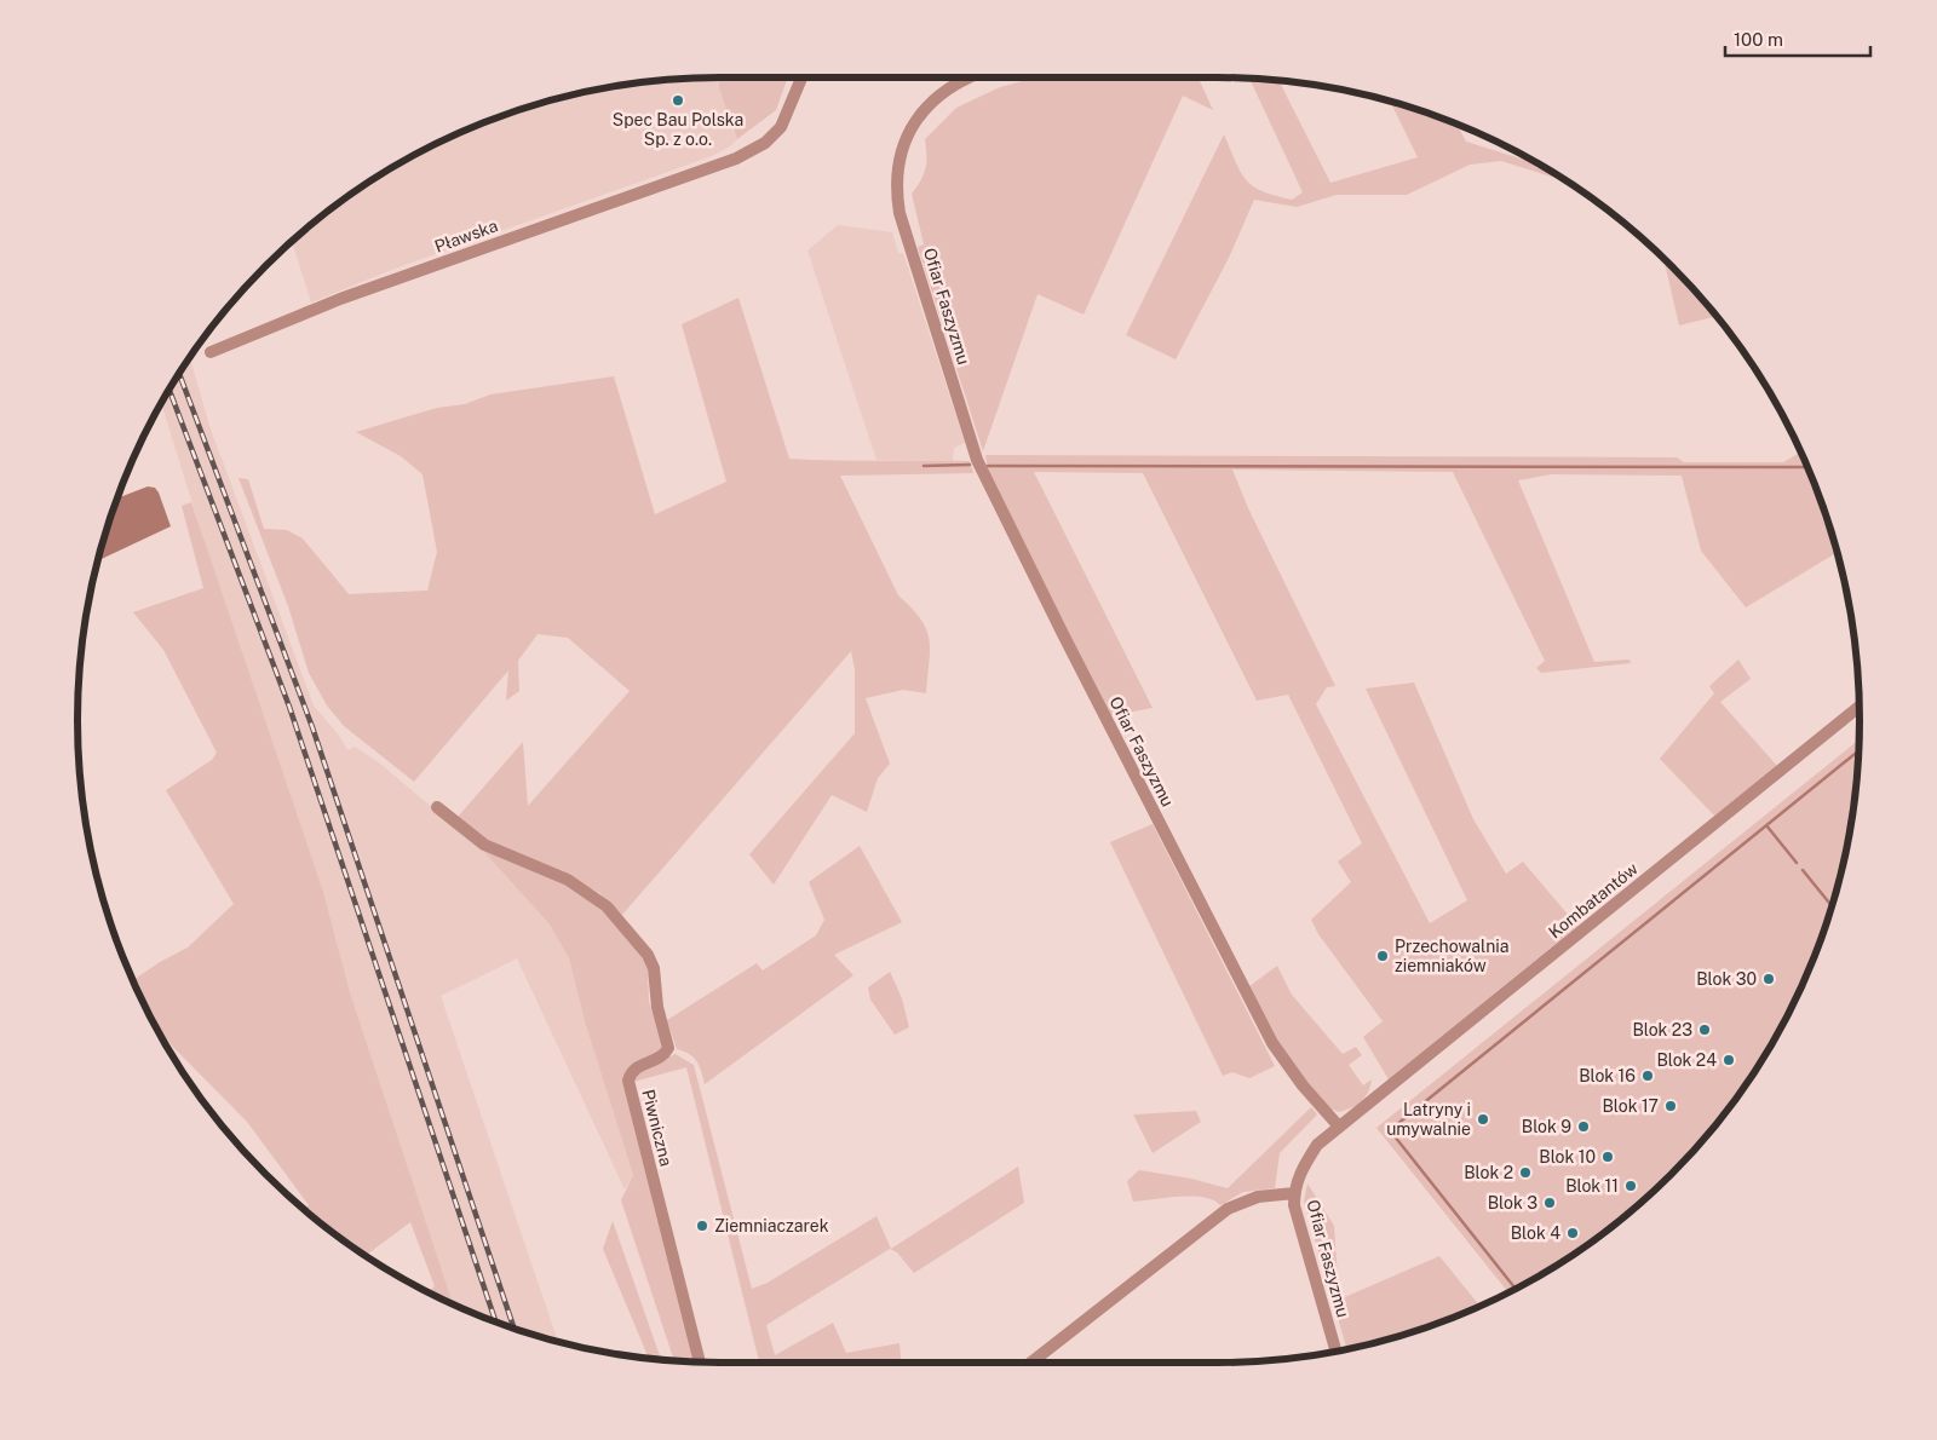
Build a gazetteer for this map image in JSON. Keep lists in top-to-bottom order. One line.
{"streets":{"street":["Pławska","Ofiar Faszyzmu","Kombatantów","Piwniczna"]},"crossings":[["Ofiar Faszyzmu","Kombatantów"]],"places":["Spec Bau Polska Sp. z o.o.","Przechowalnia ziemniaków","Blok 30","Blok 23","Blok 24","Blok 16","Blok 17","Latryny i umywalnie","Blok 9","Blok 10","Blok 2","Blok 11","Blok 3","Ziemniaczarek","Blok 4"],"scale_bar":"100 m"}
